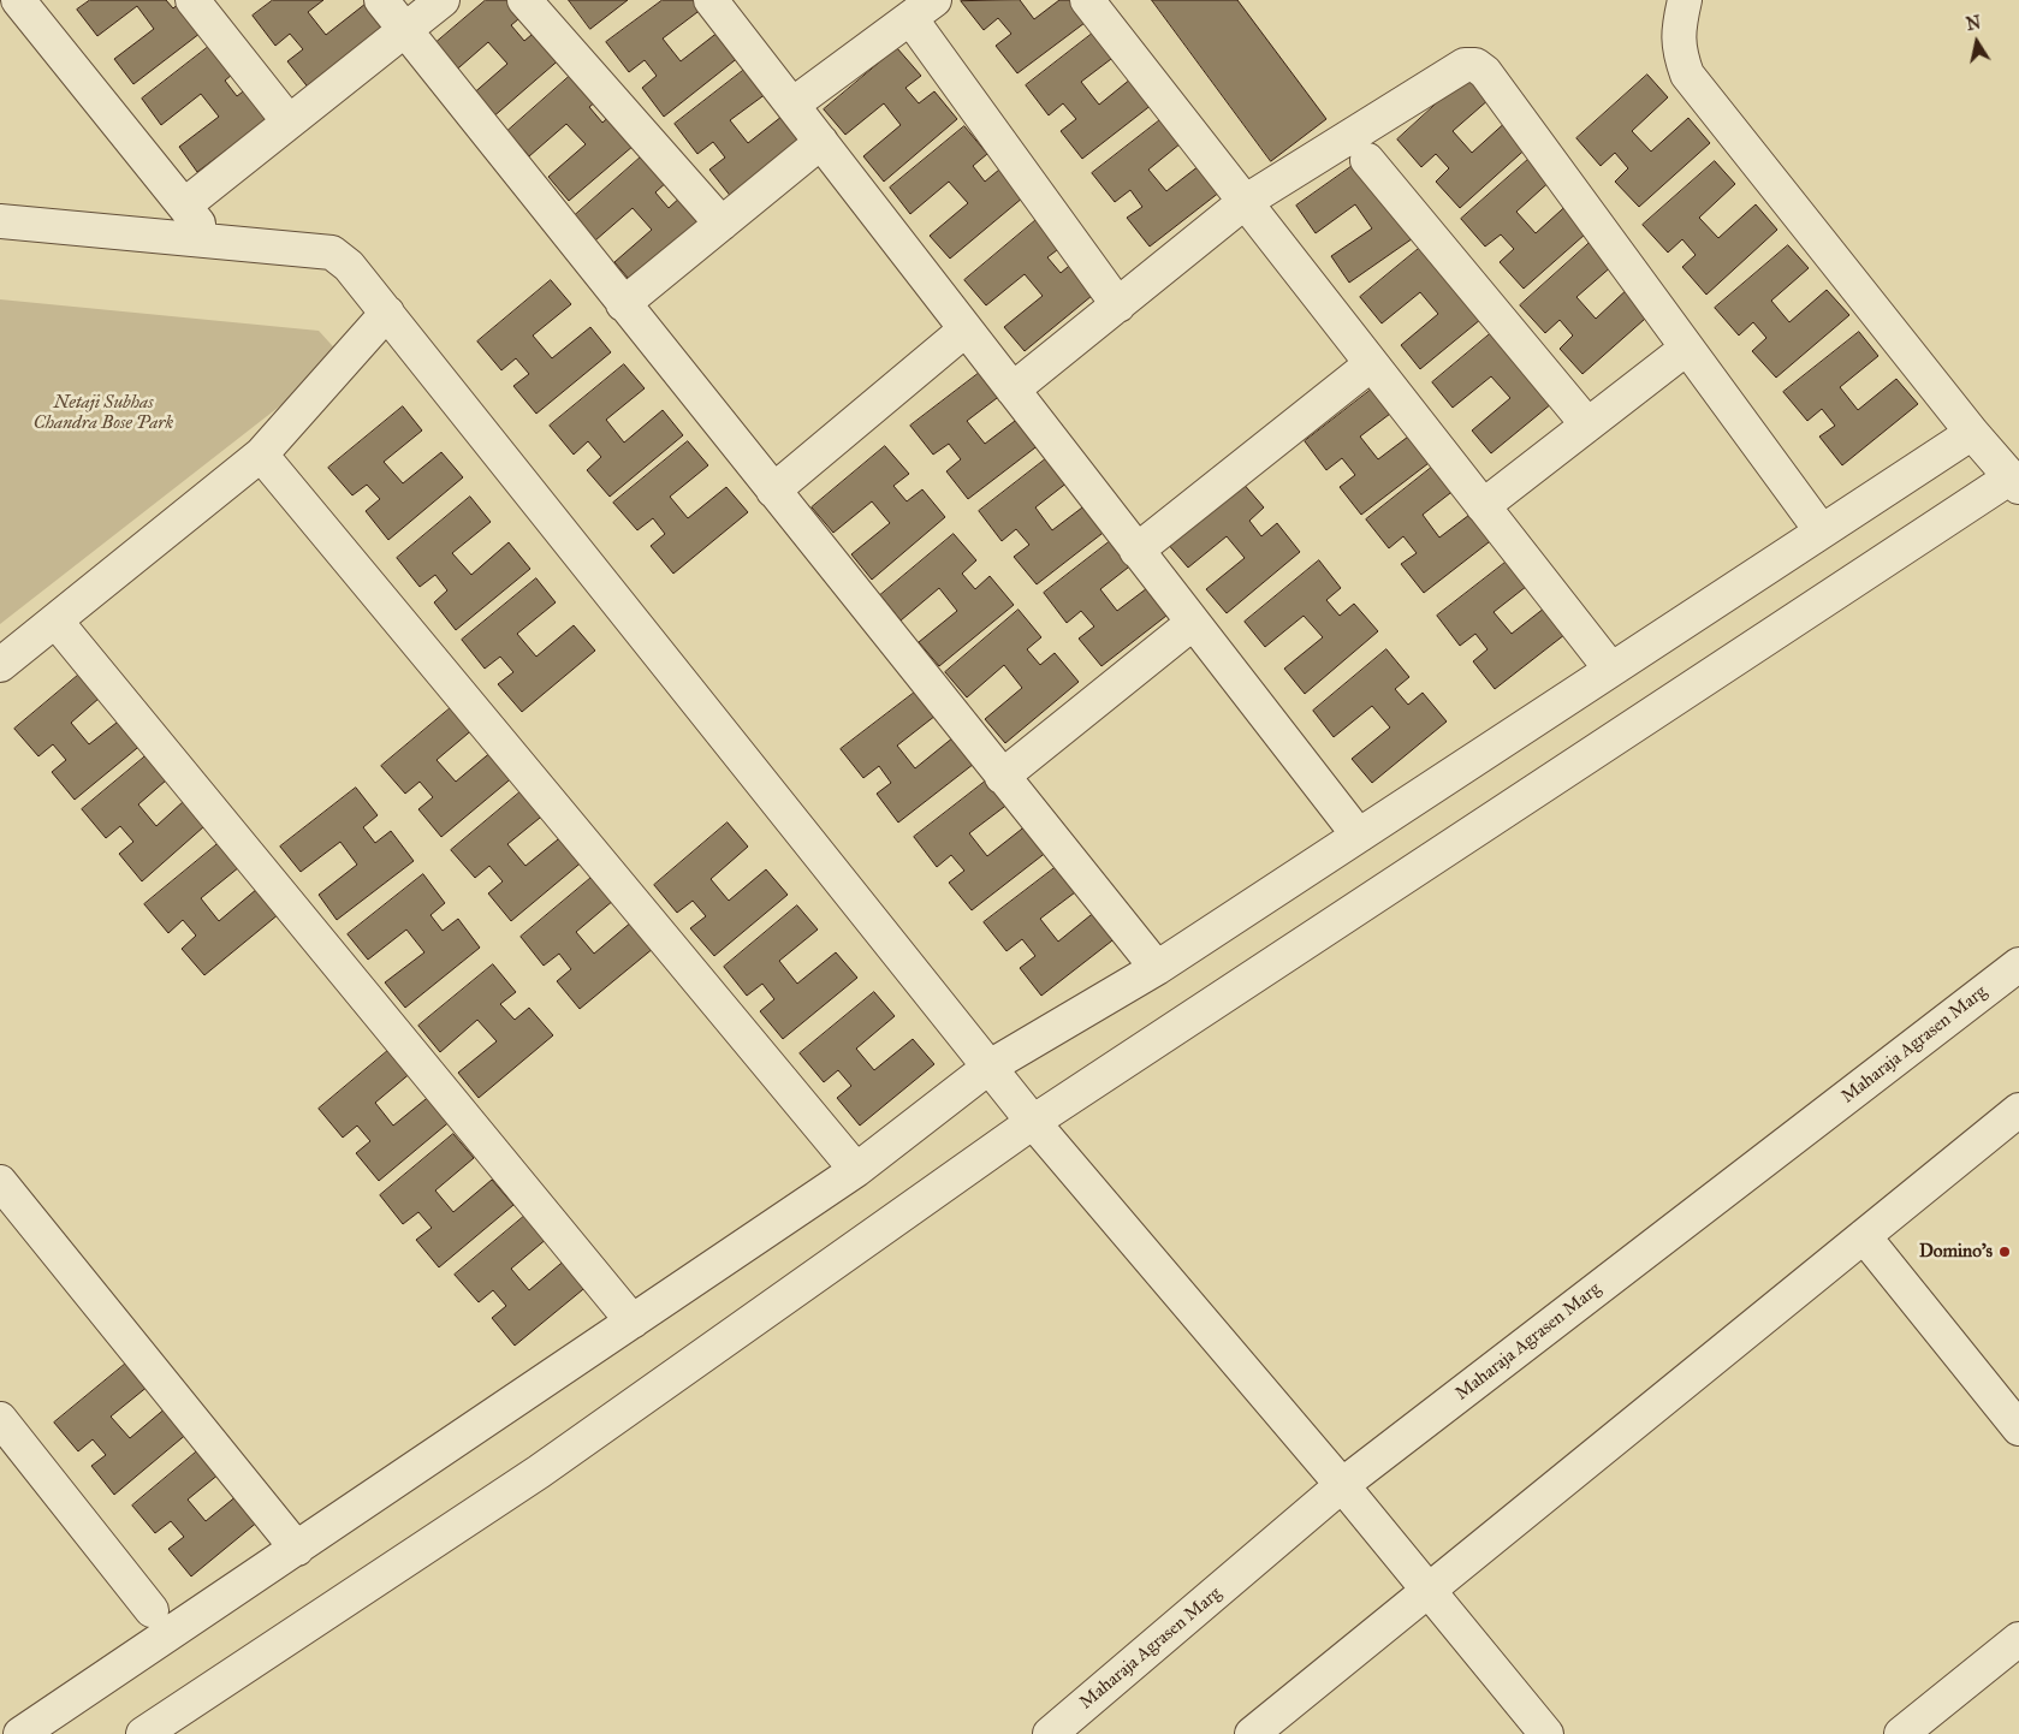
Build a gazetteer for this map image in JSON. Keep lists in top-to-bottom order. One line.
{"streets":{"street":["Maharaja Agrasen Marg"]},"parks":["Netaji Subhas Chandra Bose Park"],"places":["Domino's"],"north":"top"}
